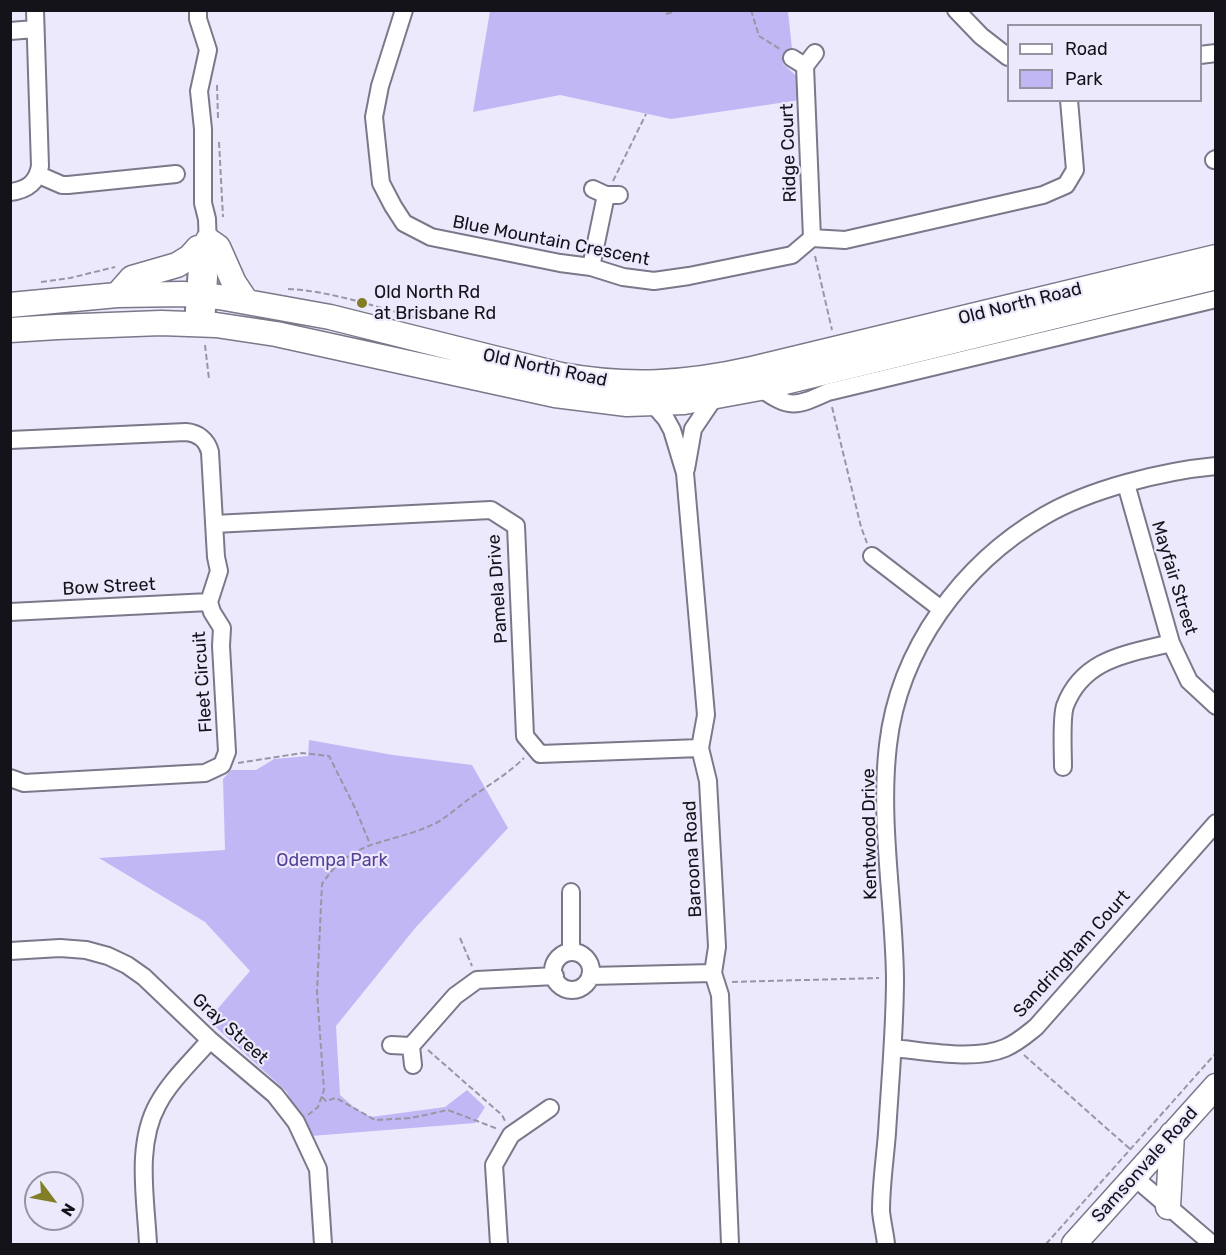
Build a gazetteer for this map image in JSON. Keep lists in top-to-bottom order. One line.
{"streets":{"main road":["Old North Road","Samsonvale Road"],"street":["Ridge Court","Blue Mountain Crescent","Mayfair Street","Bow Street","Pamela Drive","Fleet Circuit","Kentwood Drive","Baroona Road","Sandringham Court","Gray Street"]},"crossings":[["Ridge Court","Blue Mountain Crescent"],["Old North Road","Baroona Road"],["Mayfair Street","Kentwood Drive"],["Bow Street","Fleet Circuit"],["Kentwood Drive","Sandringham Court"]],"parks":["Odempa Park"],"places":["Old North Rd at Brisbane Rd"],"legend":["Road","Park"],"north":"bottom right"}
